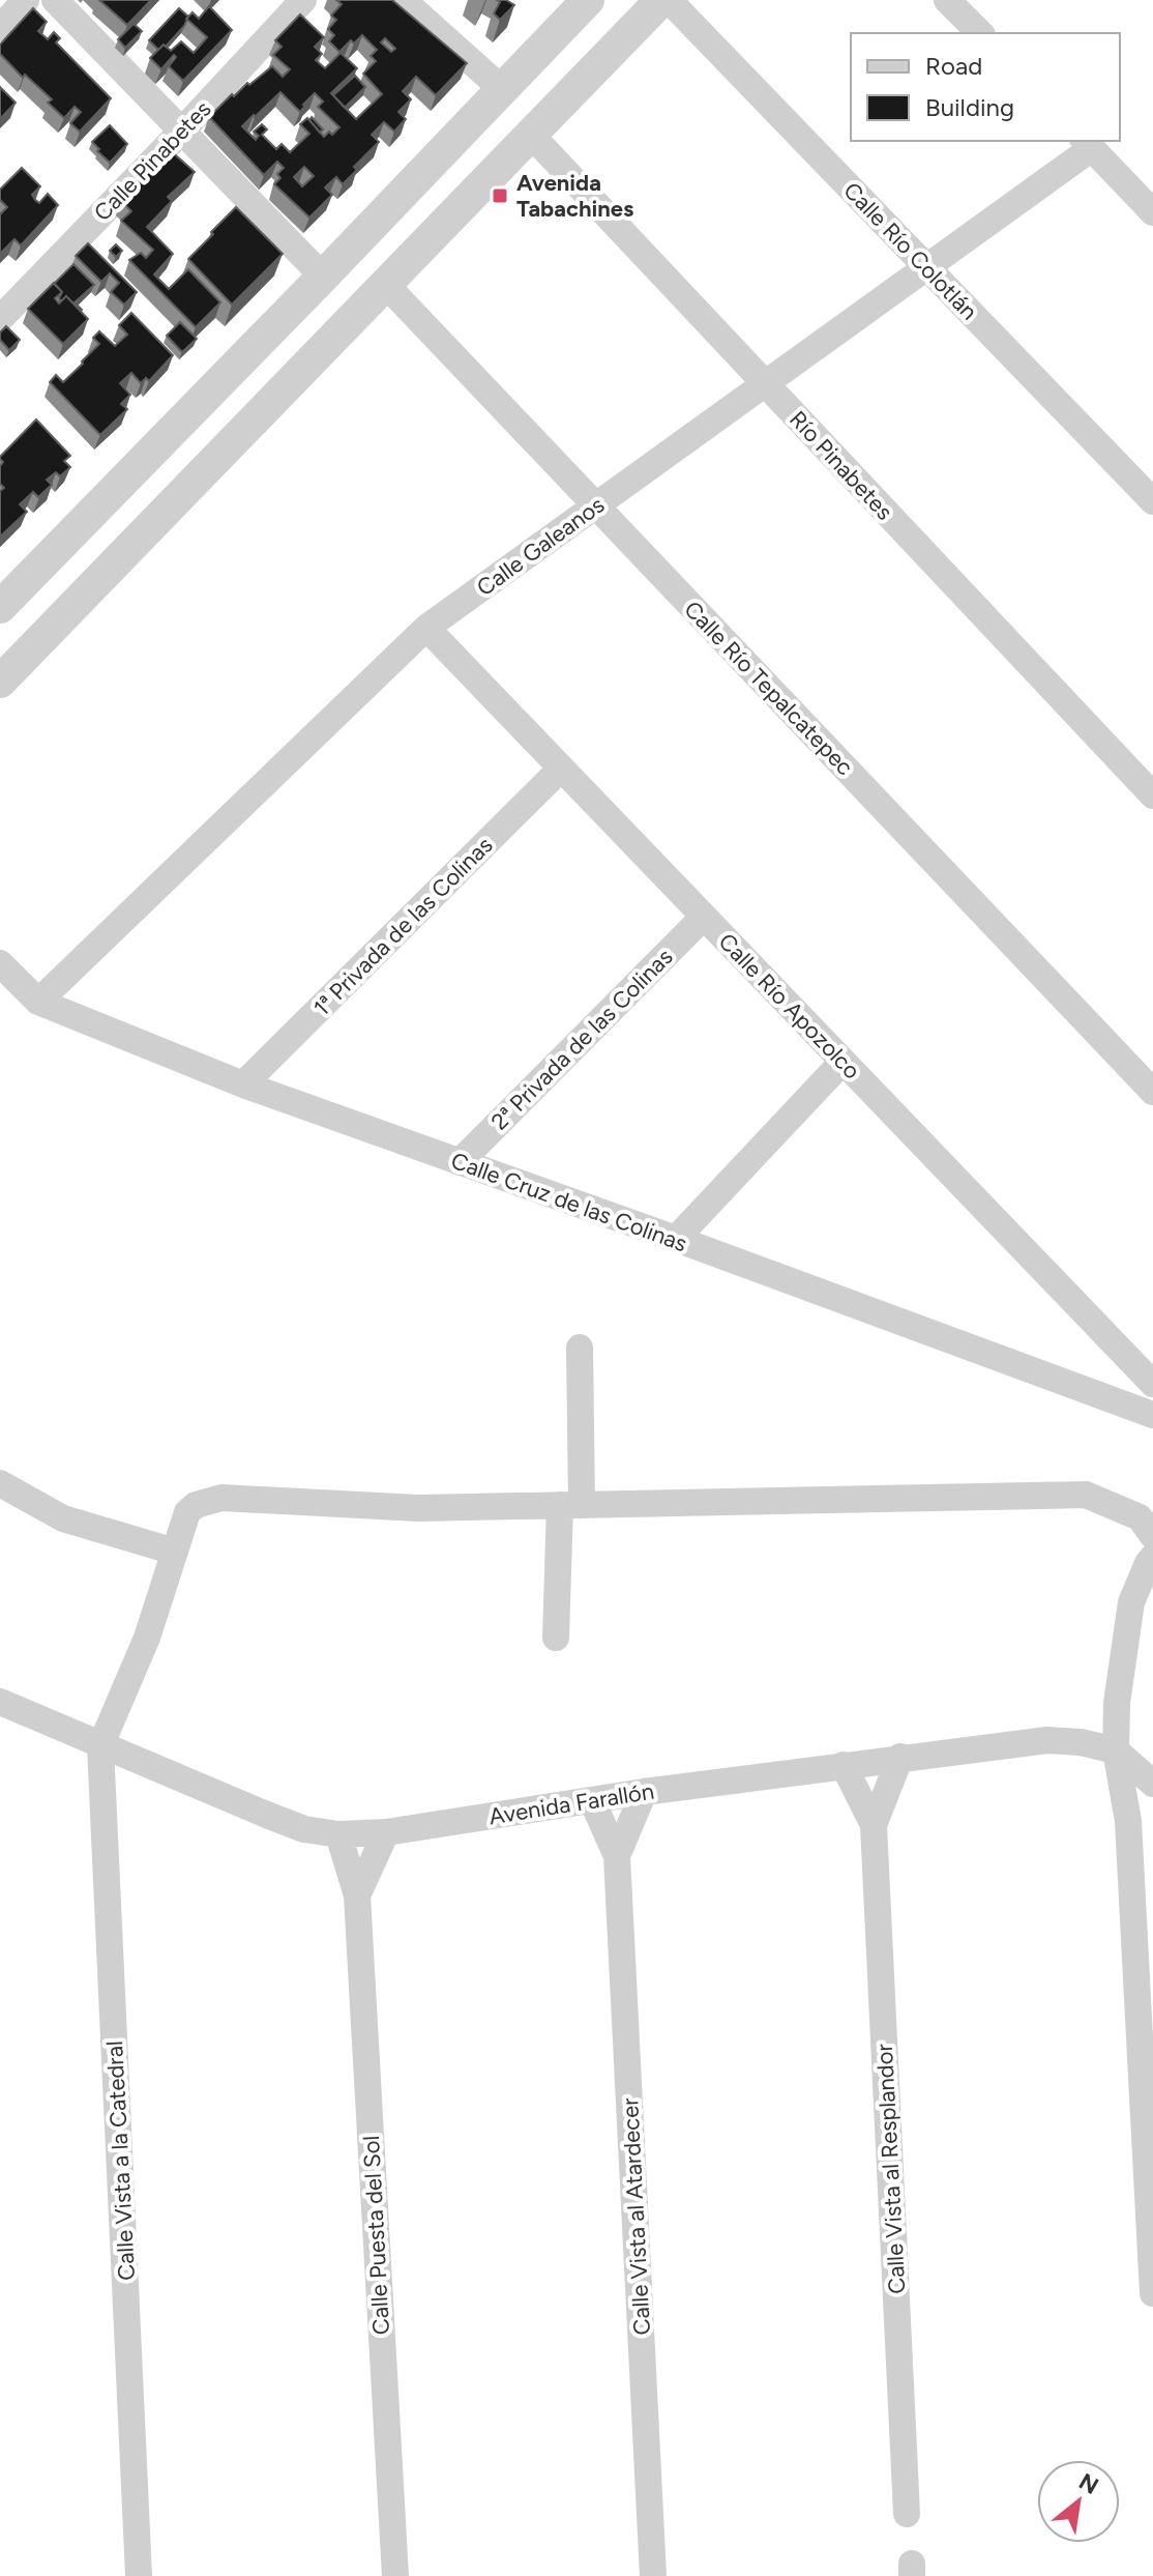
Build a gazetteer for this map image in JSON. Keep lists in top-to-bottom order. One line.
{"streets":{"street":["Calle Pinabetes","Calle Río Colotlán","Río Pinabetes","Calle Galeanos","Calle Río Tepalcatepec","1ª Privada de las Colinas","Calle Río Apozolco","2ª Privada de las Colinas","Calle Cruz de las Colinas","Avenida Farallón","Calle Vista a la Catedral","Calle Vista al Resplandor","Calle Vista al Atardecer","Calle Puesta del Sol"]},"crossings":[["Calle Río Colotlán","Calle Galeanos"],["Río Pinabetes","Calle Galeanos"],["Calle Galeanos","Calle Río Tepalcatepec"],["Calle Galeanos","Calle Río Apozolco"],["Calle Galeanos","Calle Cruz de las Colinas"],["1ª Privada de las Colinas","Calle Río Apozolco"],["1ª Privada de las Colinas","Calle Cruz de las Colinas"],["Calle Río Apozolco","2ª Privada de las Colinas"],["2ª Privada de las Colinas","Calle Cruz de las Colinas"],["Avenida Farallón","Calle Vista a la Catedral"],["Avenida Farallón","Calle Vista al Resplandor"],["Avenida Farallón","Calle Vista al Atardecer"],["Avenida Farallón","Calle Puesta del Sol"]],"places":{"transit":["Avenida Tabachines"]},"legend":["Road","Building"],"north":"top right"}
